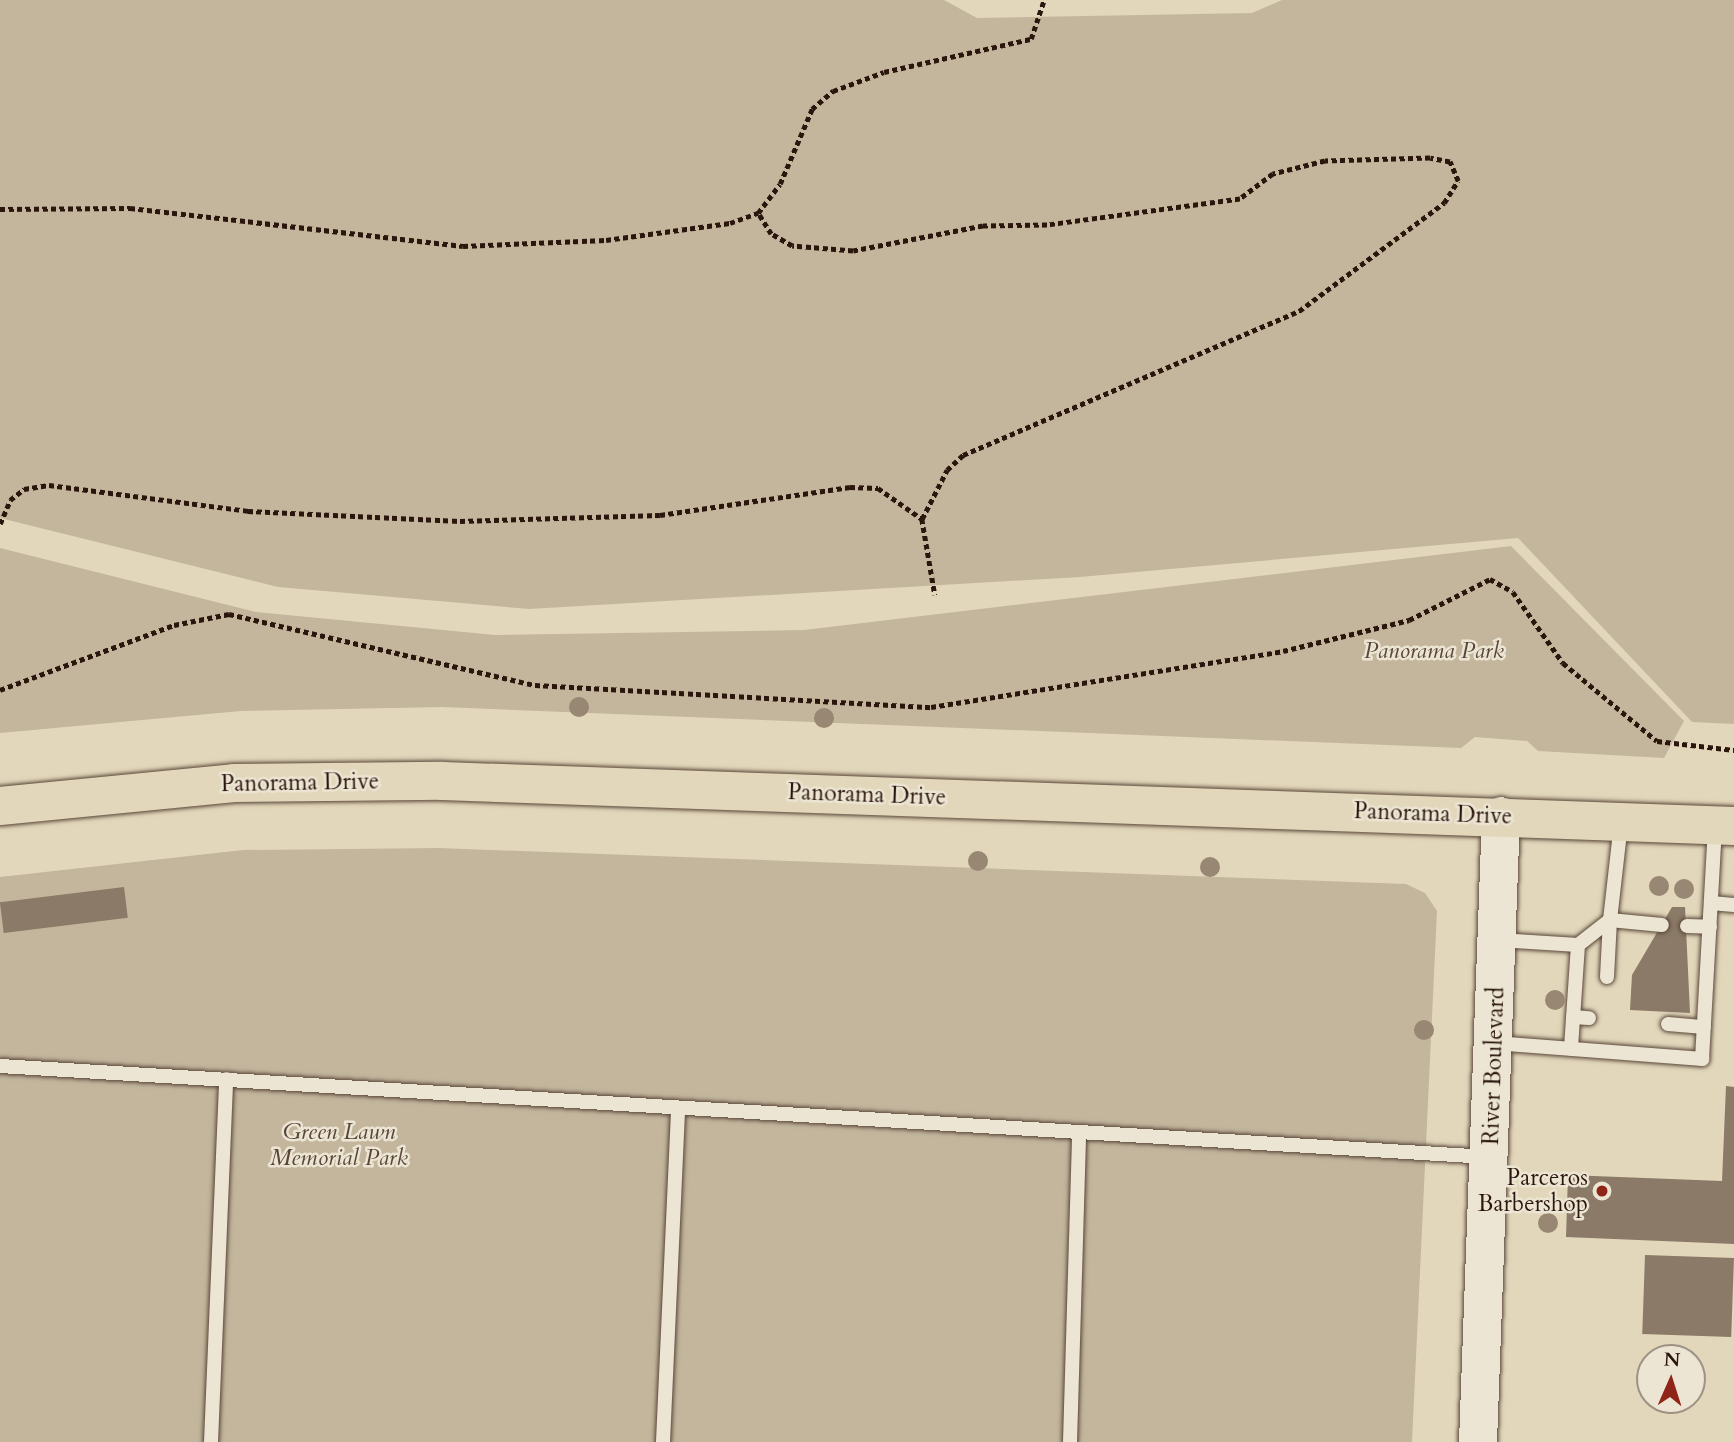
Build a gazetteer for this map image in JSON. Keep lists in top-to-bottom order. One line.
{"streets":{"main road":["Panorama Drive","River Boulevard"]},"crossings":[["Panorama Drive","River Boulevard"]],"parks":["Panorama Park","Green Lawn Memorial Park"],"places":["Parceros Barbershop"],"north":"top"}
